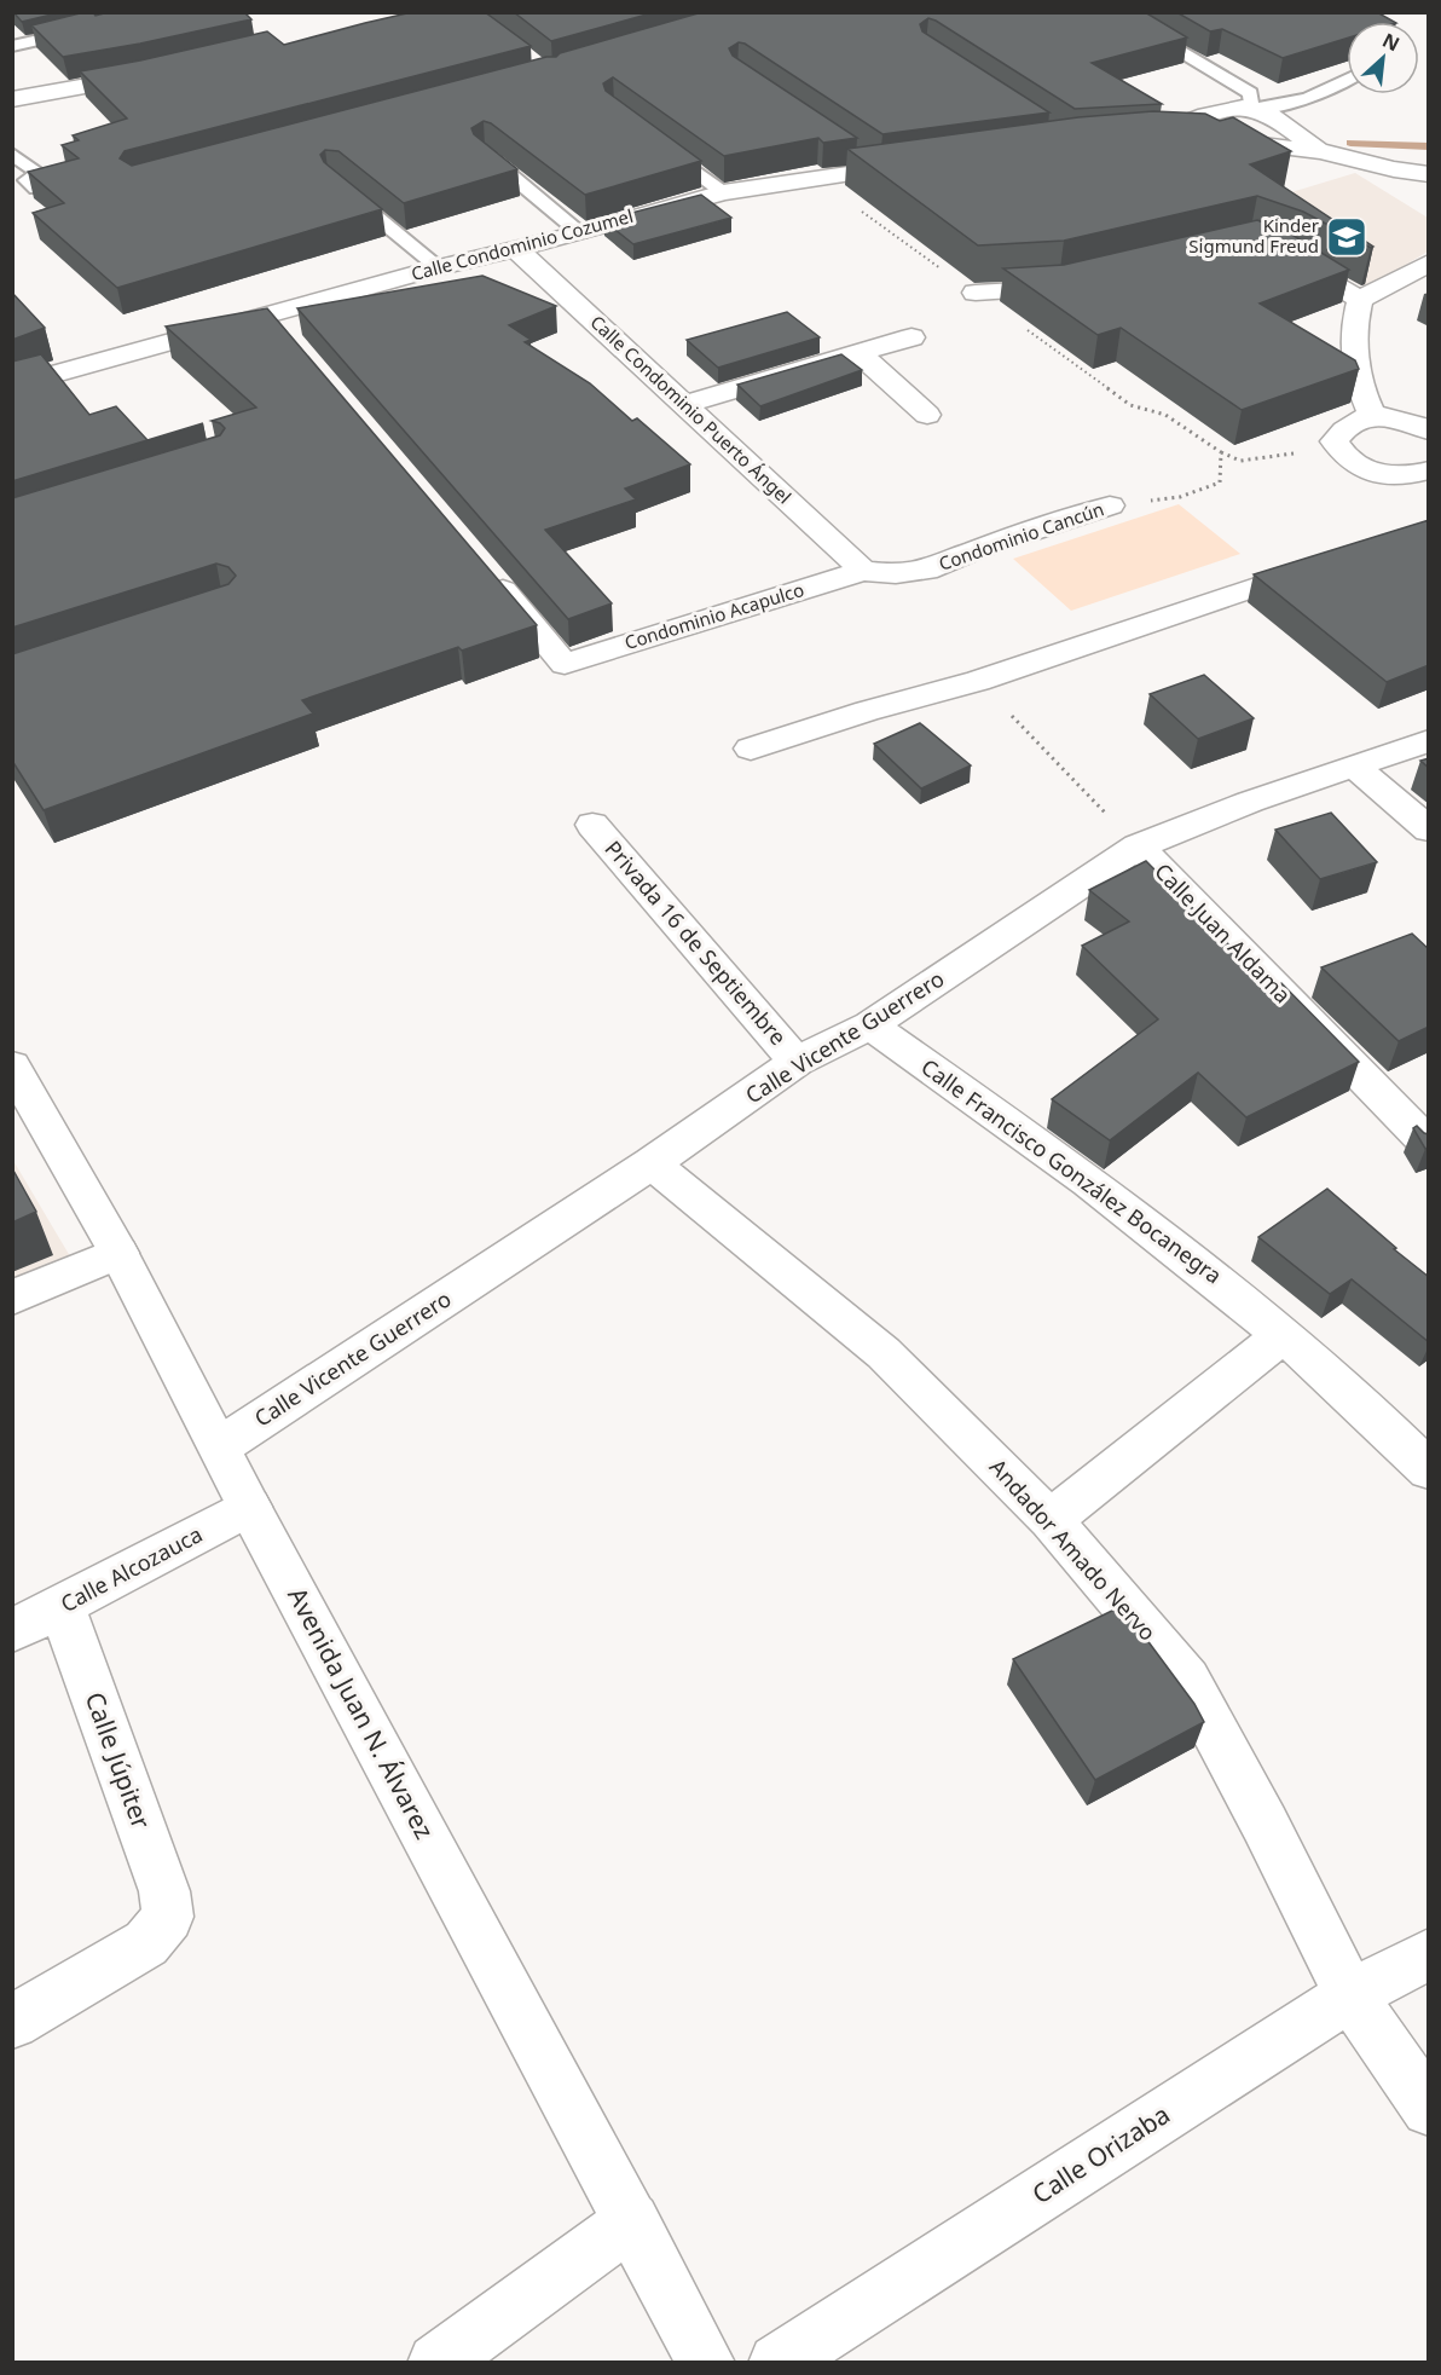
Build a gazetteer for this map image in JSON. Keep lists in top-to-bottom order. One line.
{"streets":{"street":["Calle Condominio Cozumel","Calle Condominio Puerto Ángel","Condominio Cancún","Condominio Acapulco","Calle Juan Aldama","Privada 16 de Septiembre","Calle Vicente Guerrero","Calle Francisco González Bocanegra","Andador Amado Nervo","Calle Alcozauca","Avenida Juan N. Álvarez","Calle Júpiter","Calle Orizaba"]},"crossings":[["Calle Condominio Cozumel","Calle Condominio Puerto Ángel"],["Calle Condominio Puerto Ángel","Condominio Cancún"],["Calle Condominio Puerto Ángel","Condominio Acapulco"],["Condominio Cancún","Condominio Acapulco"],["Calle Juan Aldama","Calle Vicente Guerrero"],["Privada 16 de Septiembre","Calle Vicente Guerrero"],["Calle Vicente Guerrero","Calle Francisco González Bocanegra"],["Calle Vicente Guerrero","Andador Amado Nervo"],["Calle Vicente Guerrero","Avenida Juan N. Álvarez"],["Andador Amado Nervo","Calle Orizaba"],["Calle Alcozauca","Avenida Juan N. Álvarez"],["Calle Alcozauca","Calle Júpiter"]],"places":{"school or university":["Kinder Sigmund Freud"]},"north":"top right"}
